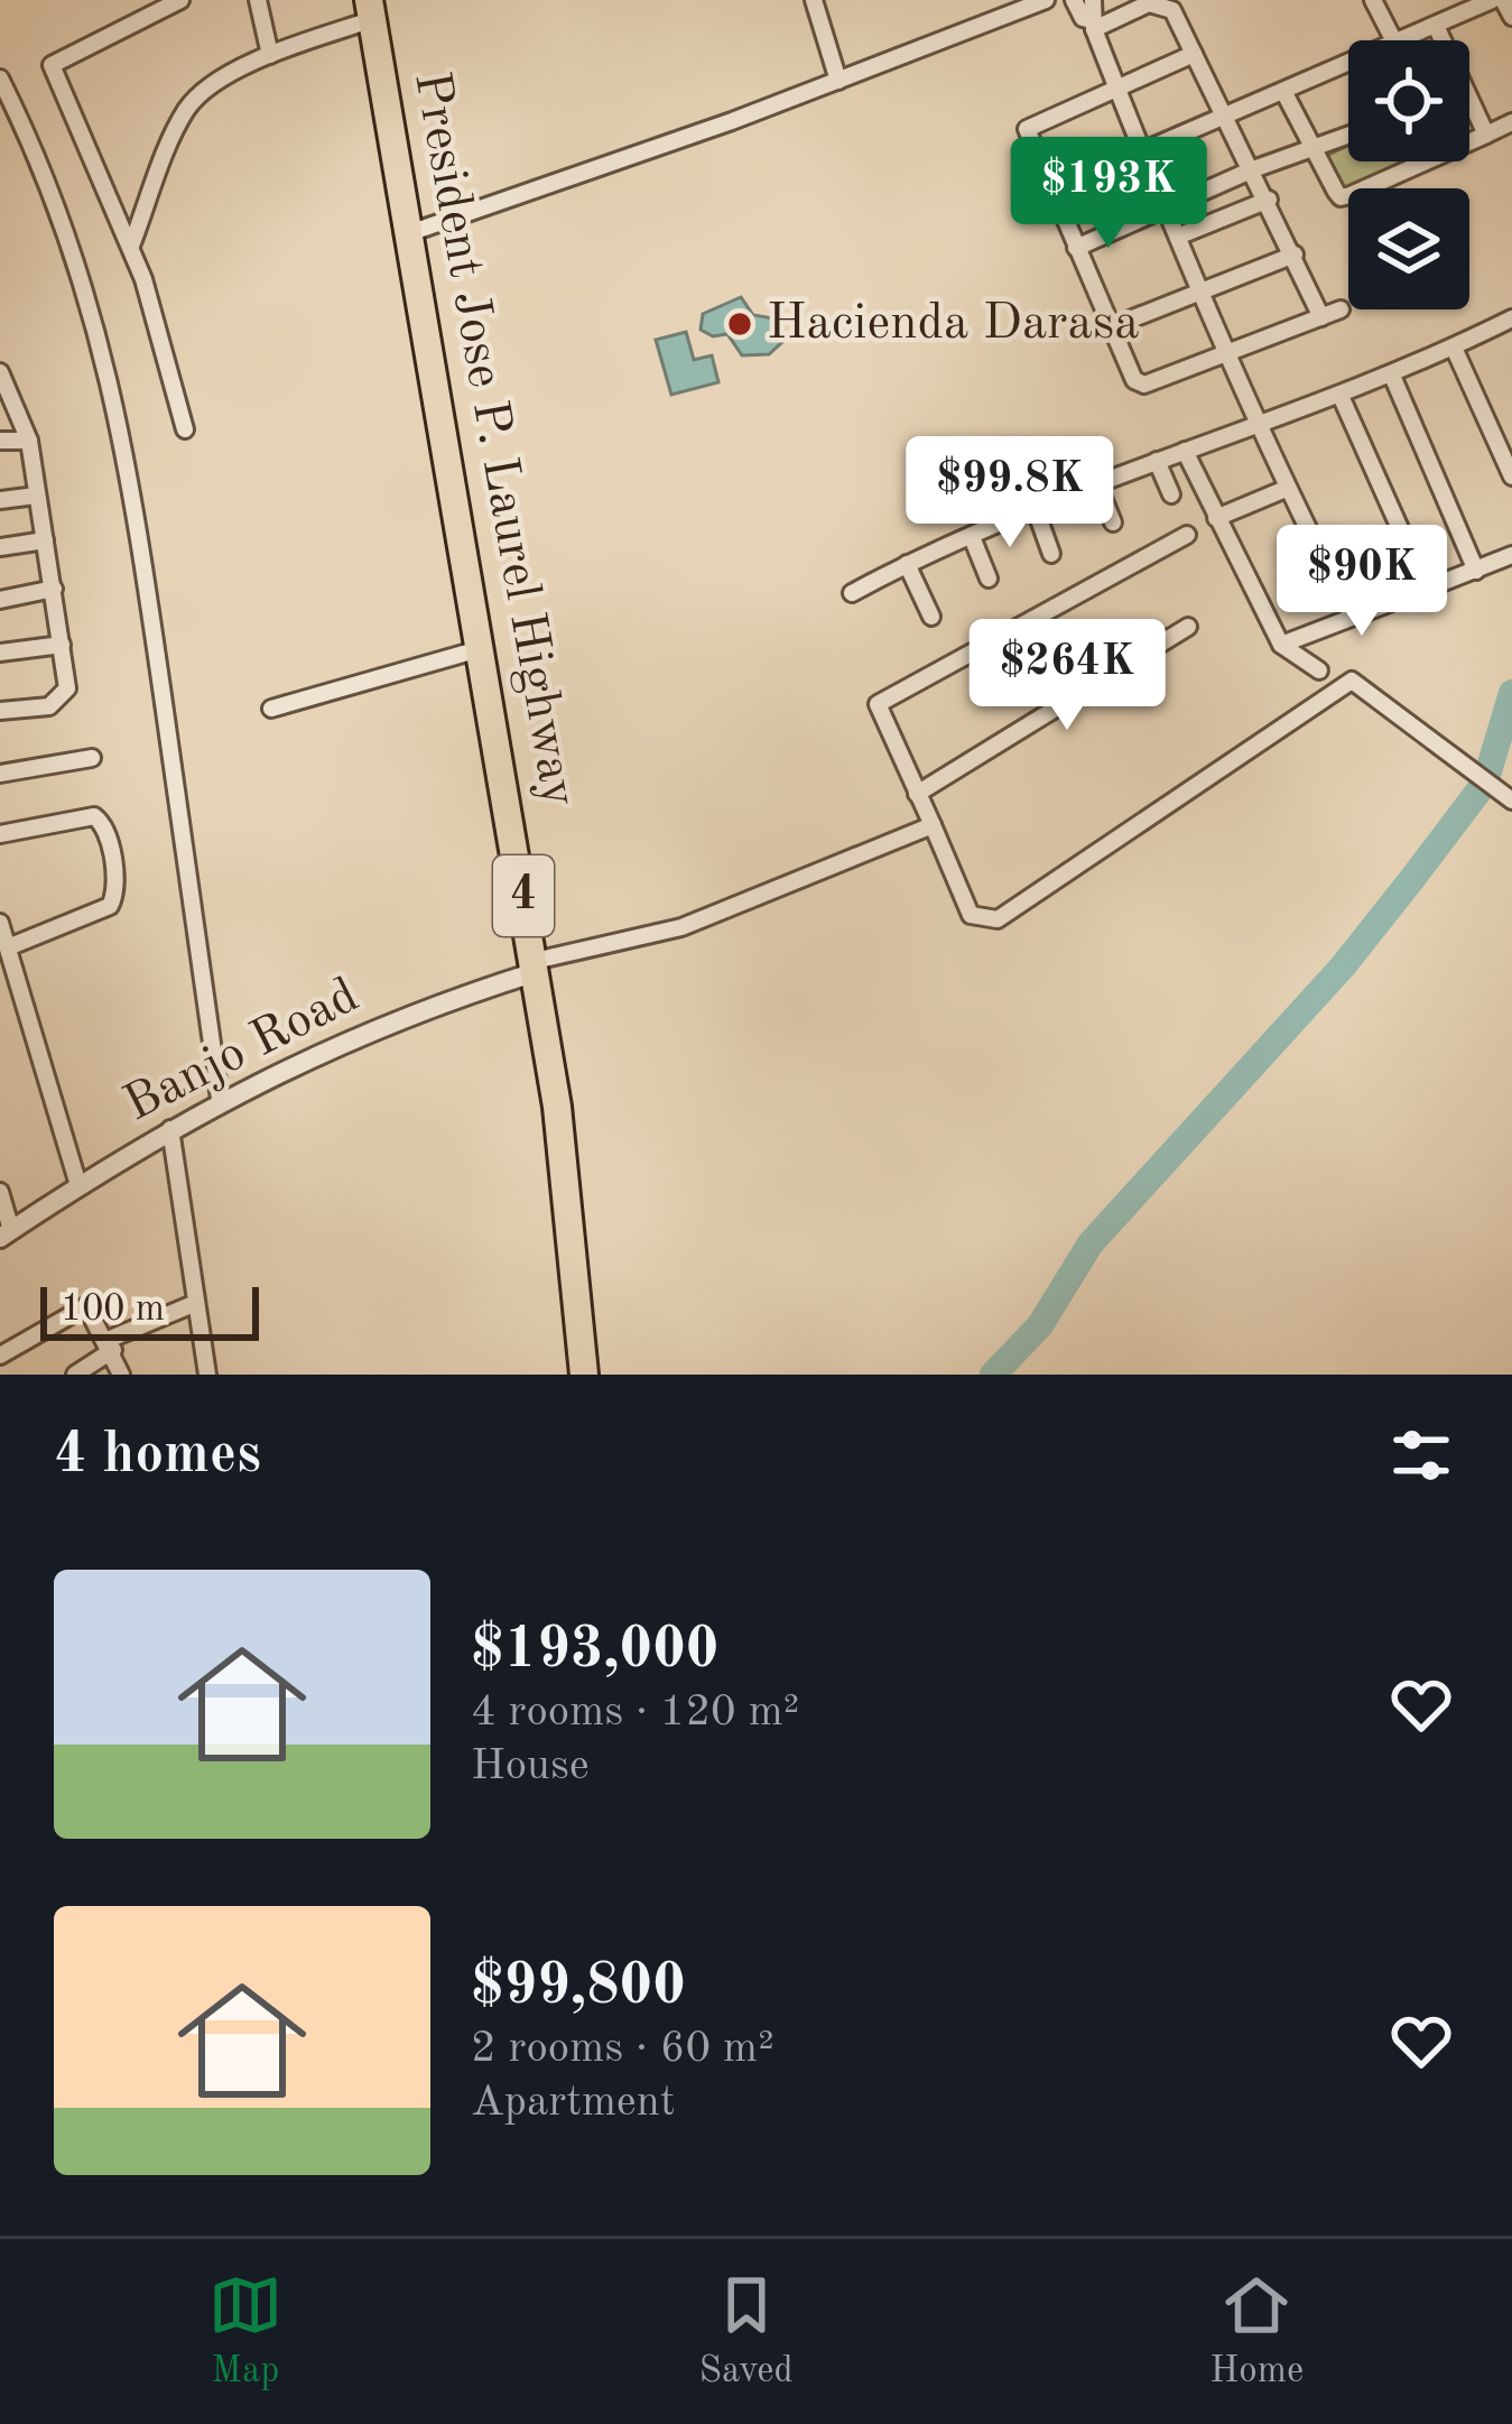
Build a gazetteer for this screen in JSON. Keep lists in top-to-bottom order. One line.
{"streets":{"highway":["President Jose P. Laurel Highway","4"],"street":["Banjo Road"]},"crossings":[["President Jose P. Laurel Highway","Banjo Road"]],"places":["Hacienda Darasa"],"scale_bar":"100 m","page":{"price":["$193K","$99.8K","$90K","$264K"],"scale":"100 m","heading":"4 homes","list":[{"name":"$193,000","note":"4 rooms · 120 m² · House"},{"name":"$99,800","note":"2 rooms · 60 m² · Apartment"}],"tabs":["Map","Saved","Home"]}}
